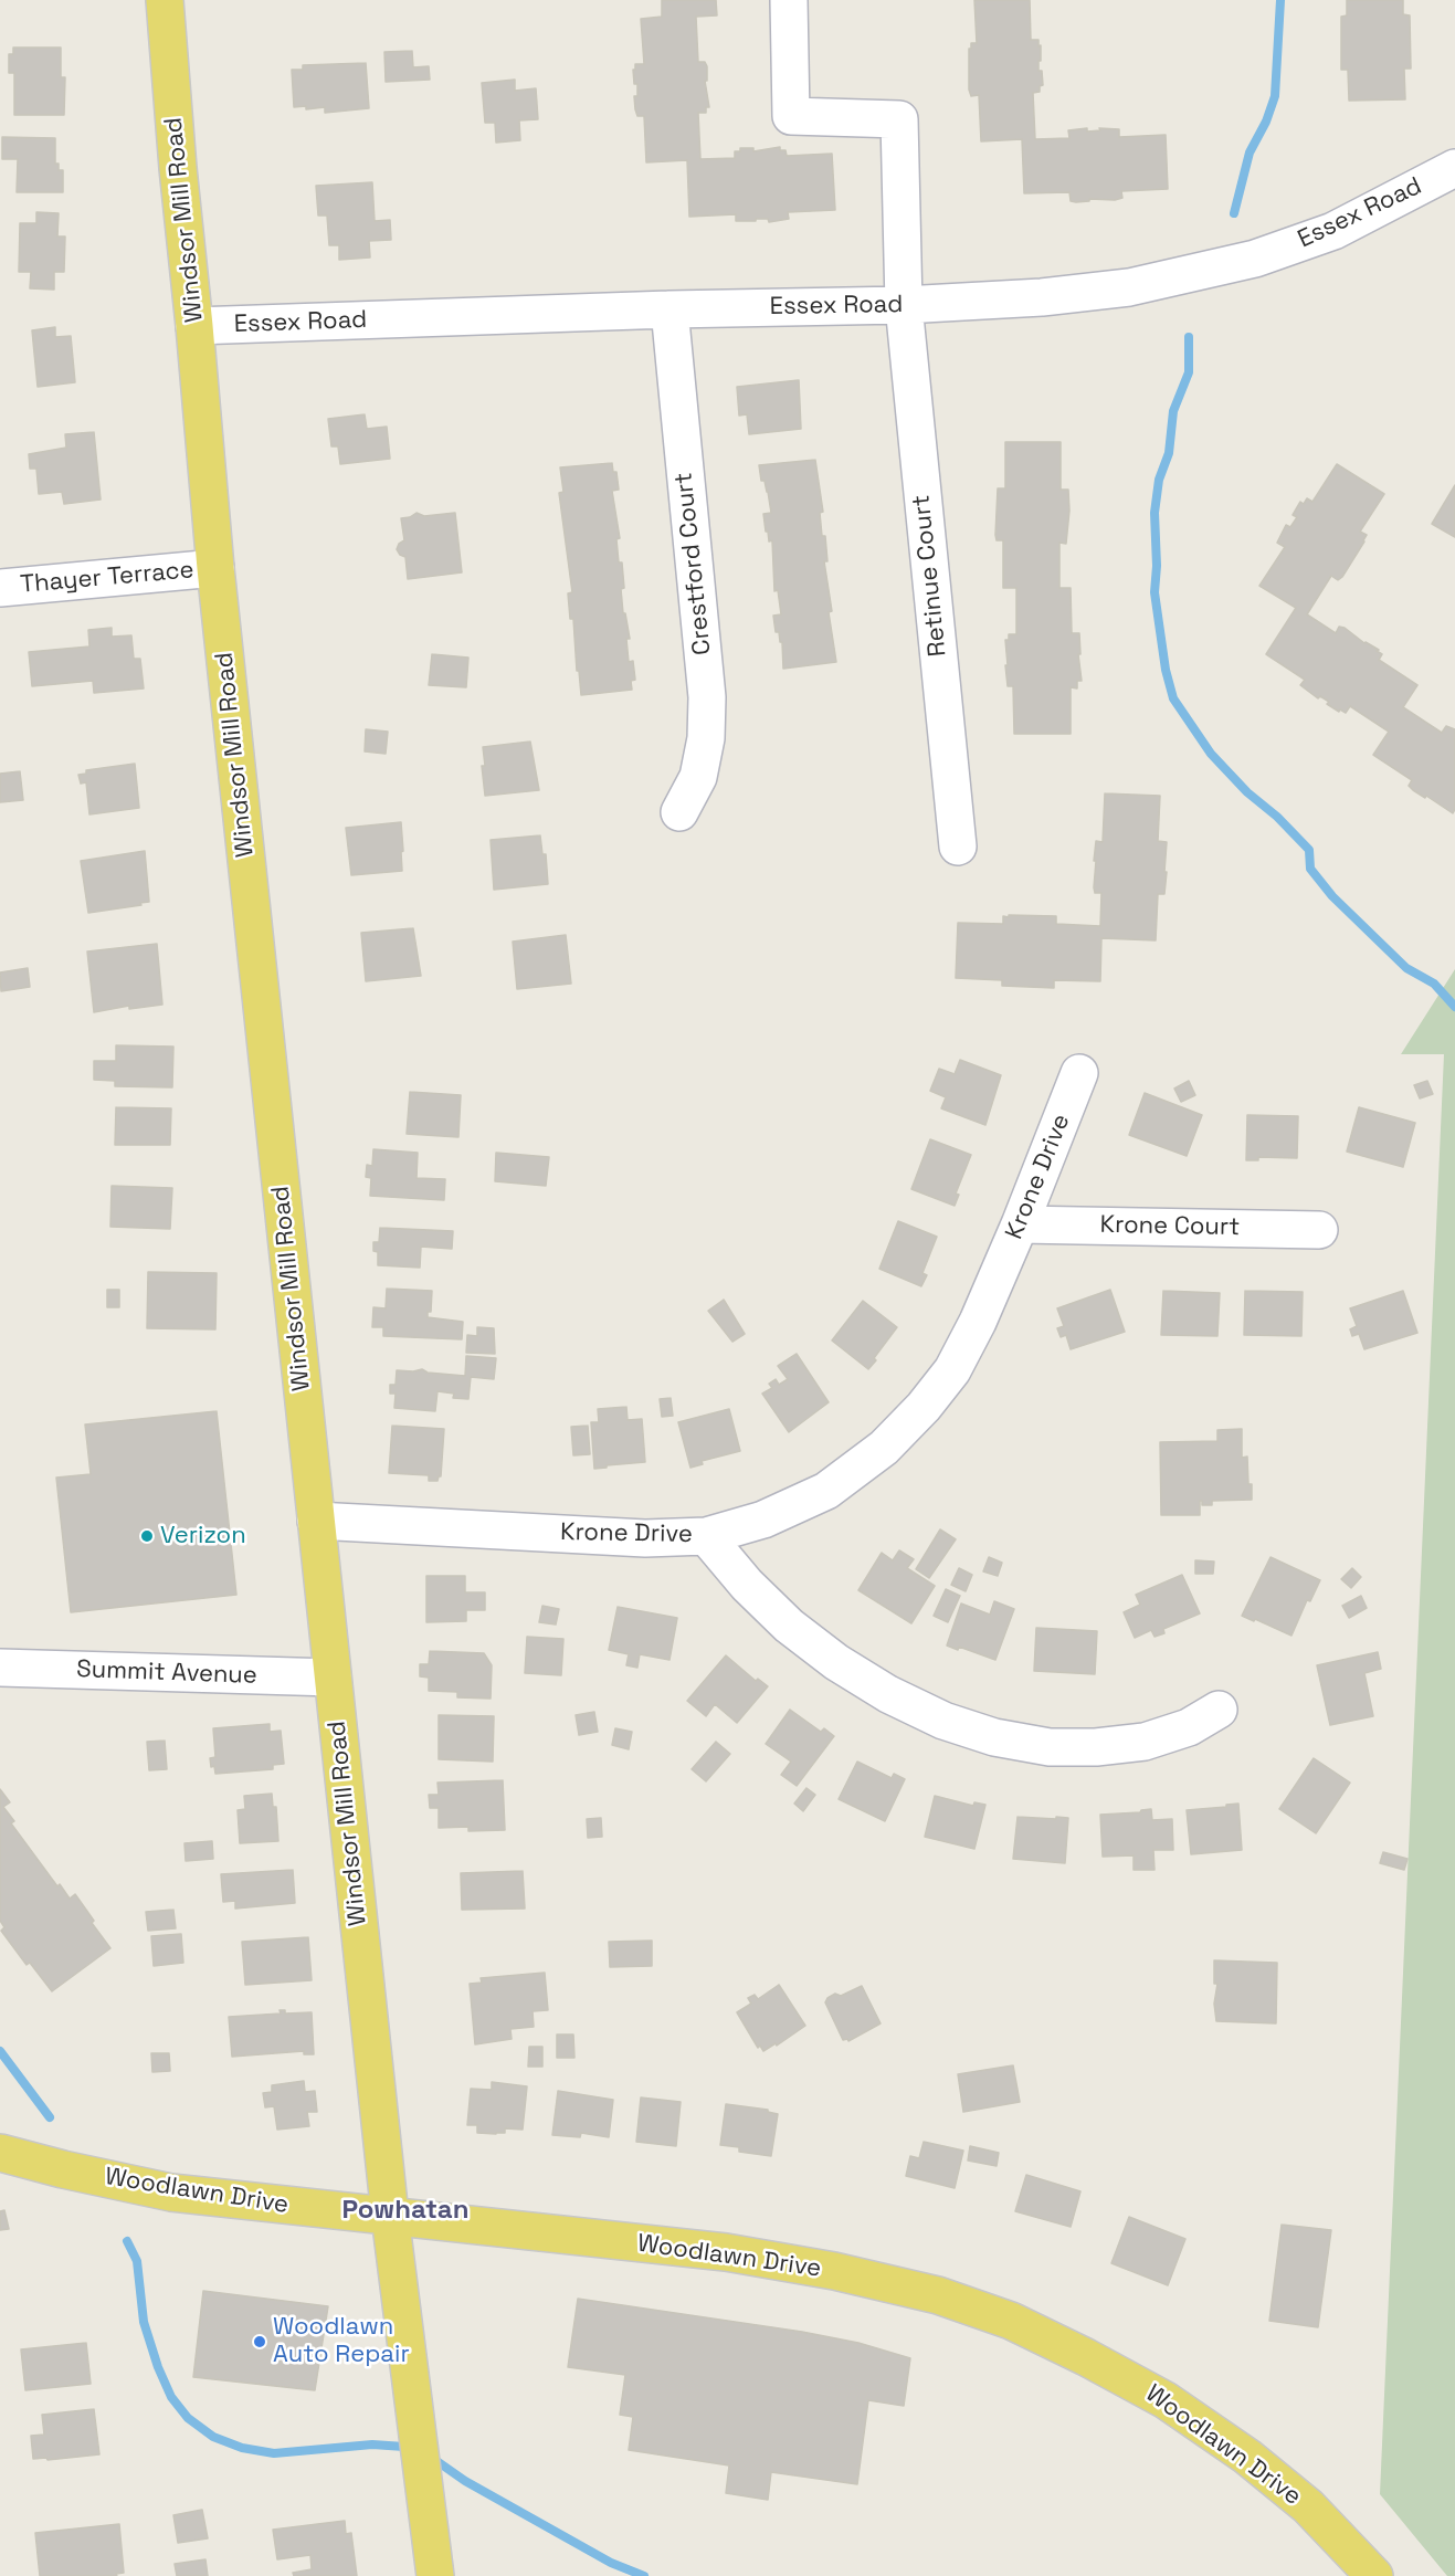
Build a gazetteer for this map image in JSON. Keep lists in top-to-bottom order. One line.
{"streets":{"main road":["Windsor Mill Road","Woodlawn Drive"],"street":["Essex Road","Crestford Court","Retinue Court","Thayer Terrace","Krone Drive","Krone Court","Summit Avenue"]},"crossings":[["Essex Road","Windsor Mill Road"],["Essex Road","Crestford Court"],["Essex Road","Retinue Court"],["Windsor Mill Road","Thayer Terrace"],["Windsor Mill Road","Krone Drive"],["Windsor Mill Road","Summit Avenue"],["Windsor Mill Road","Woodlawn Drive"],["Krone Drive","Krone Court"]],"districts":["Powhatan"],"places":["Verizon","Woodlawn Auto Repair"]}
